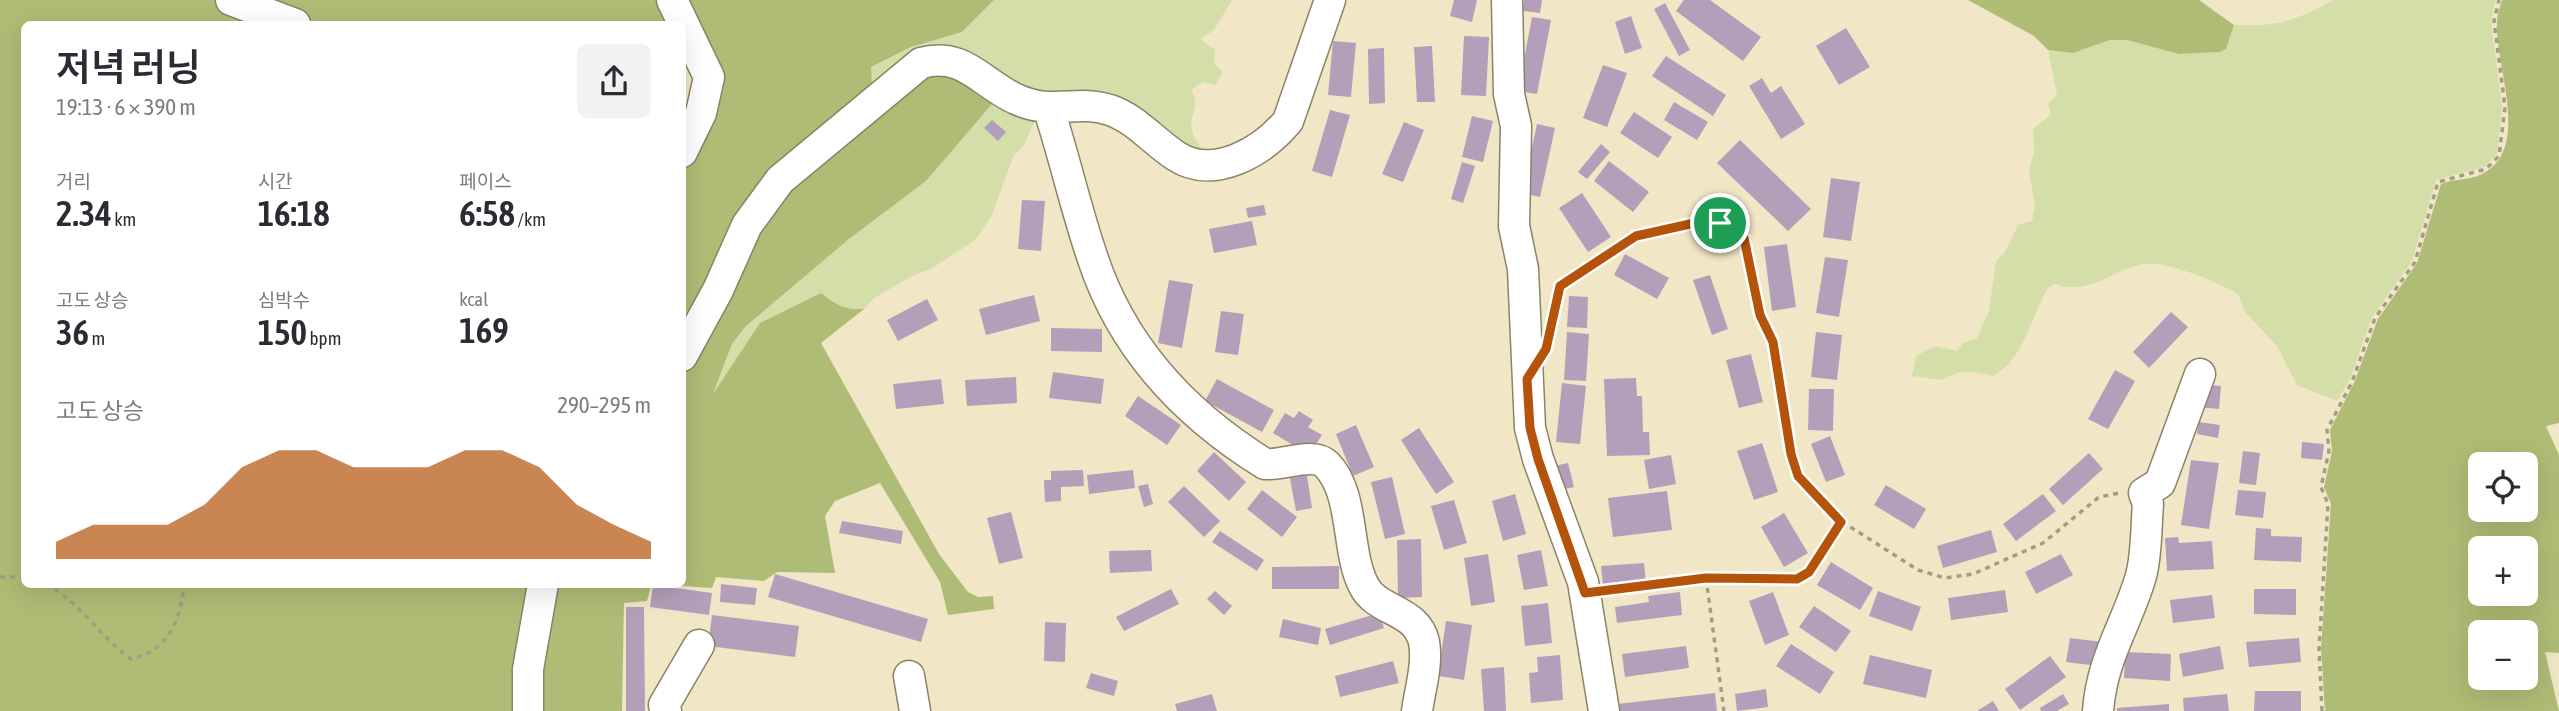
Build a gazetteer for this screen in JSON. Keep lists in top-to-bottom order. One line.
{"page":{"heading":["저녁 러닝","19:13 · 6 × 390 m"],"stats":[["거리","2.34 km"],["시간","16:18"],["페이스","6:58 /km"],["고도 상승","36 m"],["심박수","150 bpm"],["kcal","169"]],"chart":["고도 상승","290–295 m"],"map_buttons":["+","−"]}}
